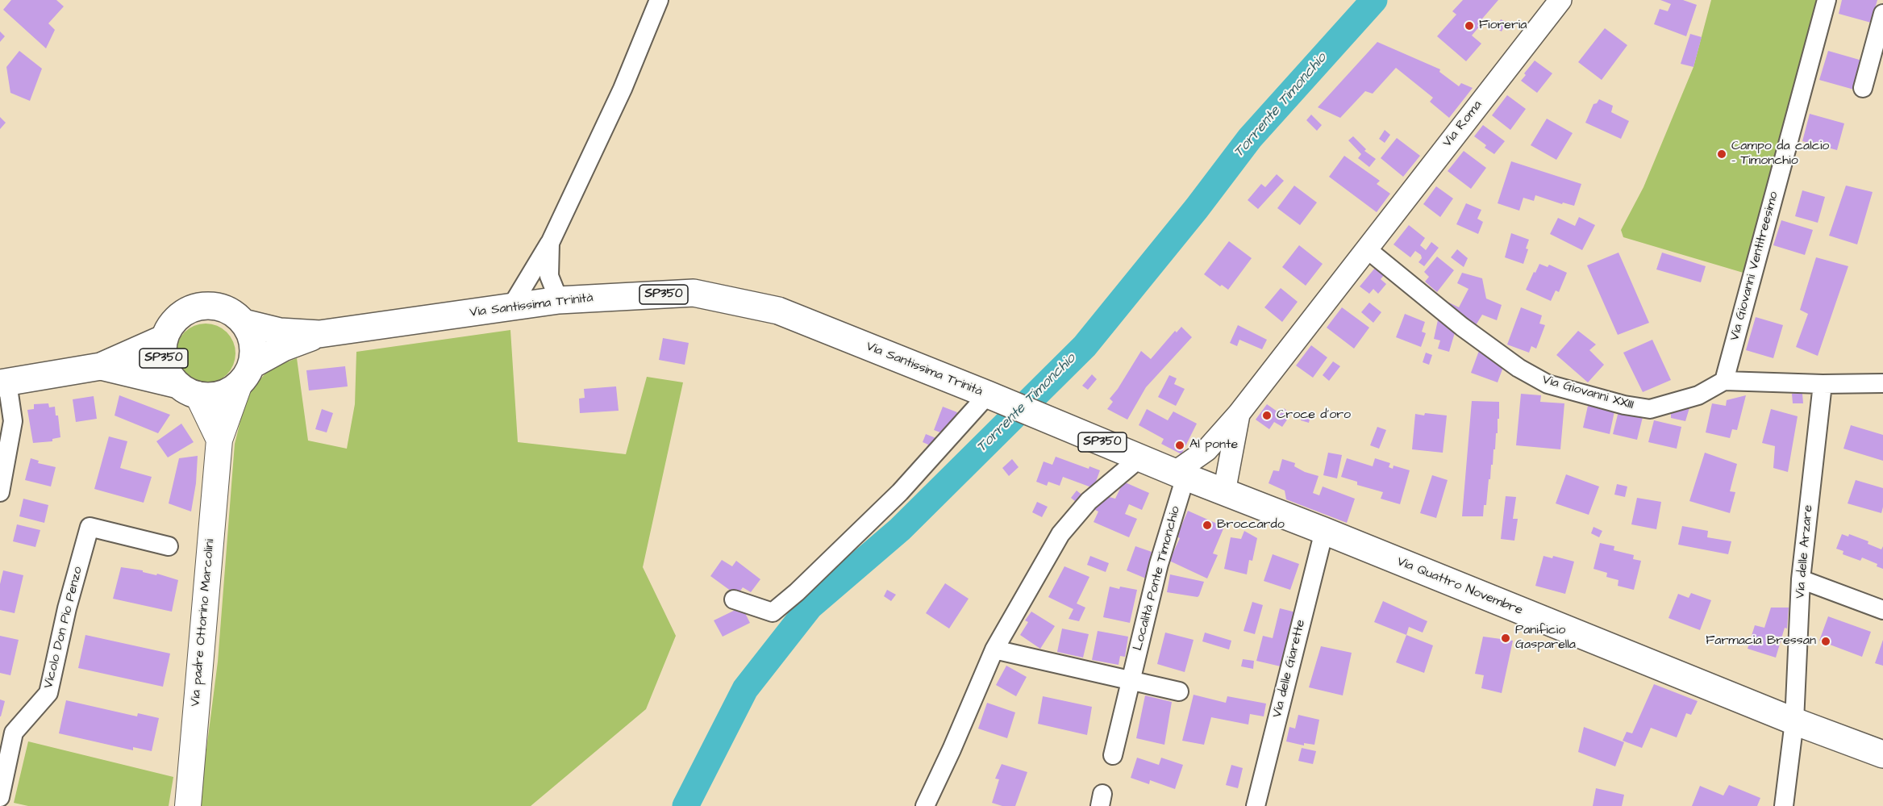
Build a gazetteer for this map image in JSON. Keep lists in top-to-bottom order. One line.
{"streets":{"main road":["SP350","Via Santissima Trinità","Via Quattro Novembre","Via padre Ottorino Marcolini"],"street":["Via Roma","Via Giovanni Ventitreesimo","Via Giovanni XXIII","Via delle Arzare","Località Ponte Timonchio","Vicolo Don Pio Penzo","Via delle Giarette"]},"crossings":[["Via Roma","Via Giovanni XXIII"],["Via Roma","Località Ponte Timonchio"],["Via Roma","Via Quattro Novembre"],["Via Giovanni Ventitreesimo","Via Giovanni XXIII"],["SP350","Via Santissima Trinità"],["SP350","Via padre Ottorino Marcolini"],["Via Santissima Trinità","Via Quattro Novembre"],["Via Santissima Trinità","Via padre Ottorino Marcolini"],["Via delle Arzare","Via Quattro Novembre"],["Località Ponte Timonchio","Via Quattro Novembre"],["Via Quattro Novembre","Via delle Giarette"]],"water":["Torrente Timonchio"],"places":["Fioreria","Campo da calcio - Timonchio","Croce d'oro","Al ponte","Broccardo","Panificio Gasparella","Farmacia Bressan"]}
